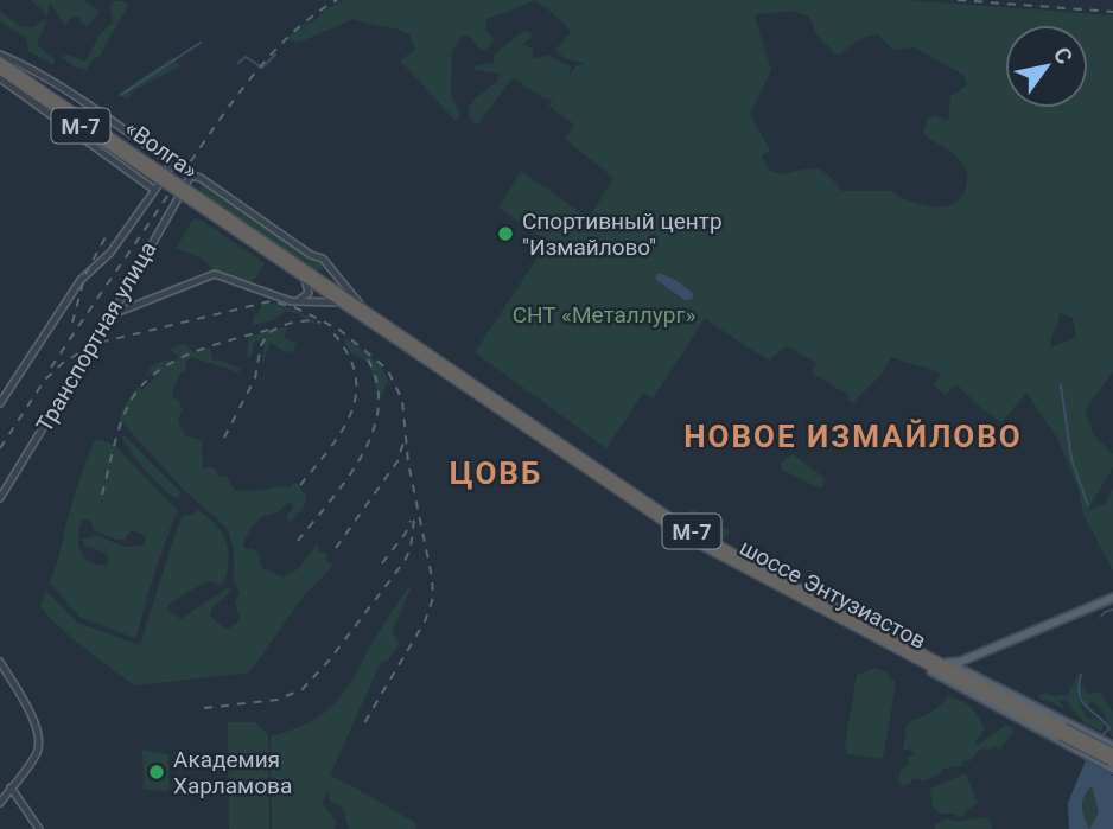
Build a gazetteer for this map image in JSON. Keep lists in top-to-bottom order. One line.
{"streets":{"highway":["М-7","«Волга»","шоссе Энтузиастов"],"street":["Транспортная улица"]},"crossings":[["«Волга»","шоссе Энтузиастов"]],"districts":["НОВОЕ ИЗМАЙЛОВО","ЦОВБ"],"parks":["СНТ «Металлург»"],"places":["Спортивный центр \"Измайлово\"","Академия Харламова"],"north":"top right"}
